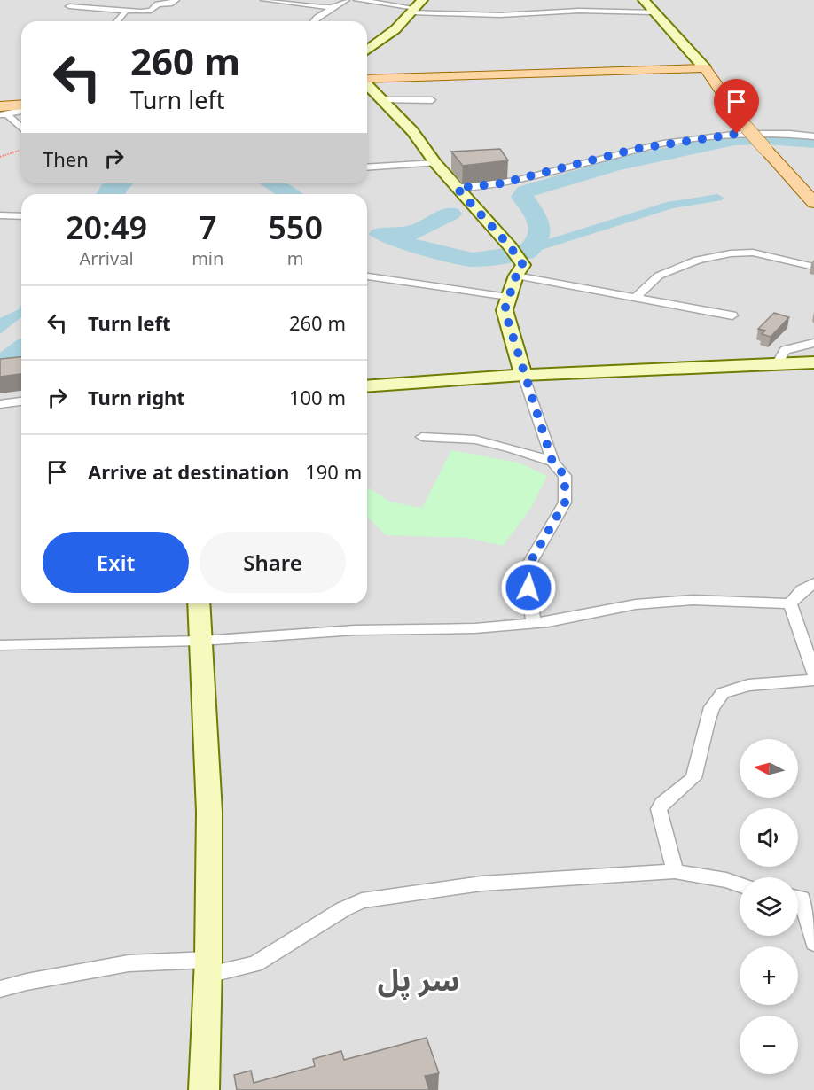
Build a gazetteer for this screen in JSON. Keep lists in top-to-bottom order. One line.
{"districts":["سر پل"],"north":"left","page":{"turn":["260 m","Turn left"],"then":"Then","eta":["20:49","Arrival","7","min","550","m"],"list":[{"name":"Turn left","value":"260 m"},{"name":"Turn right","value":"100 m"},{"name":"Arrive at destination","value":"190 m"}],"buttons":["Exit","Share"],"map_buttons":["+","−"]}}
